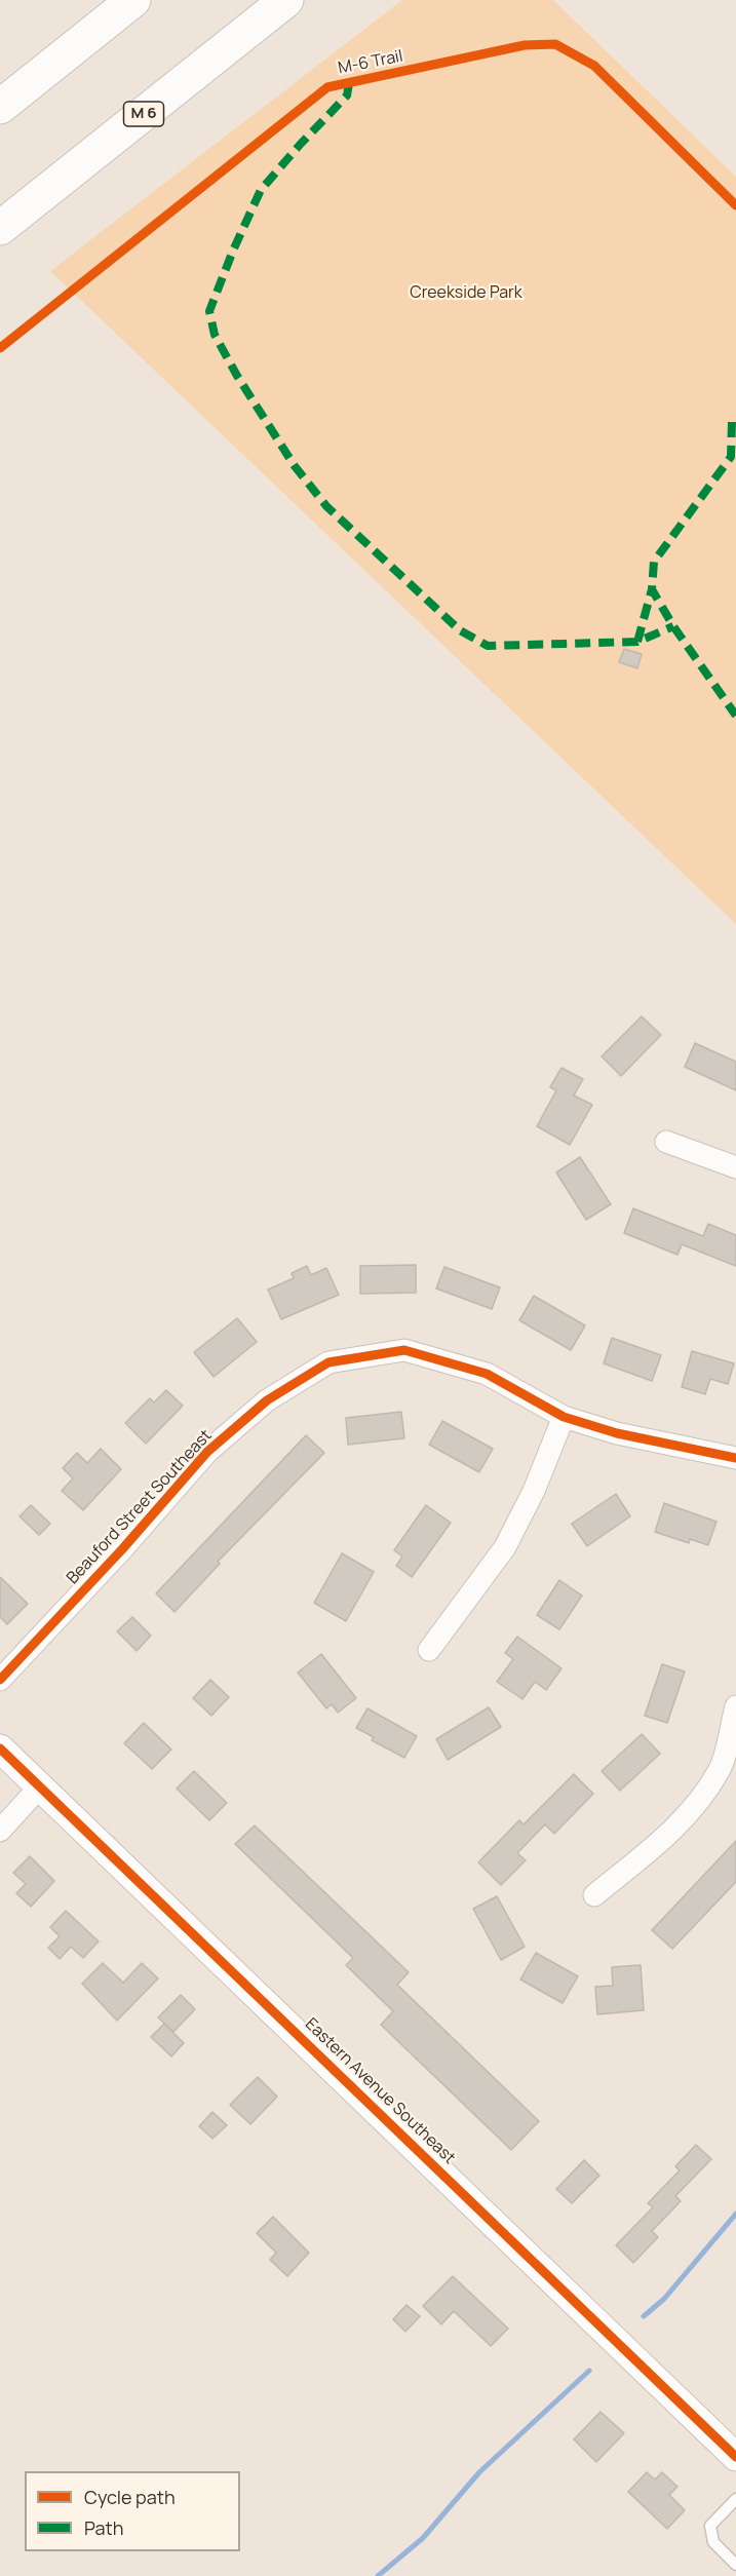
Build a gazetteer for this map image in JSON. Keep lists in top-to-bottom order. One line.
{"streets":{"highway":["M 6"],"street":["Beauford Street Southeast","Eastern Avenue Southeast"],"cycle path":["M-6 Trail"]},"parks":["Creekside Park"],"legend":["Cycle path","Path"]}
